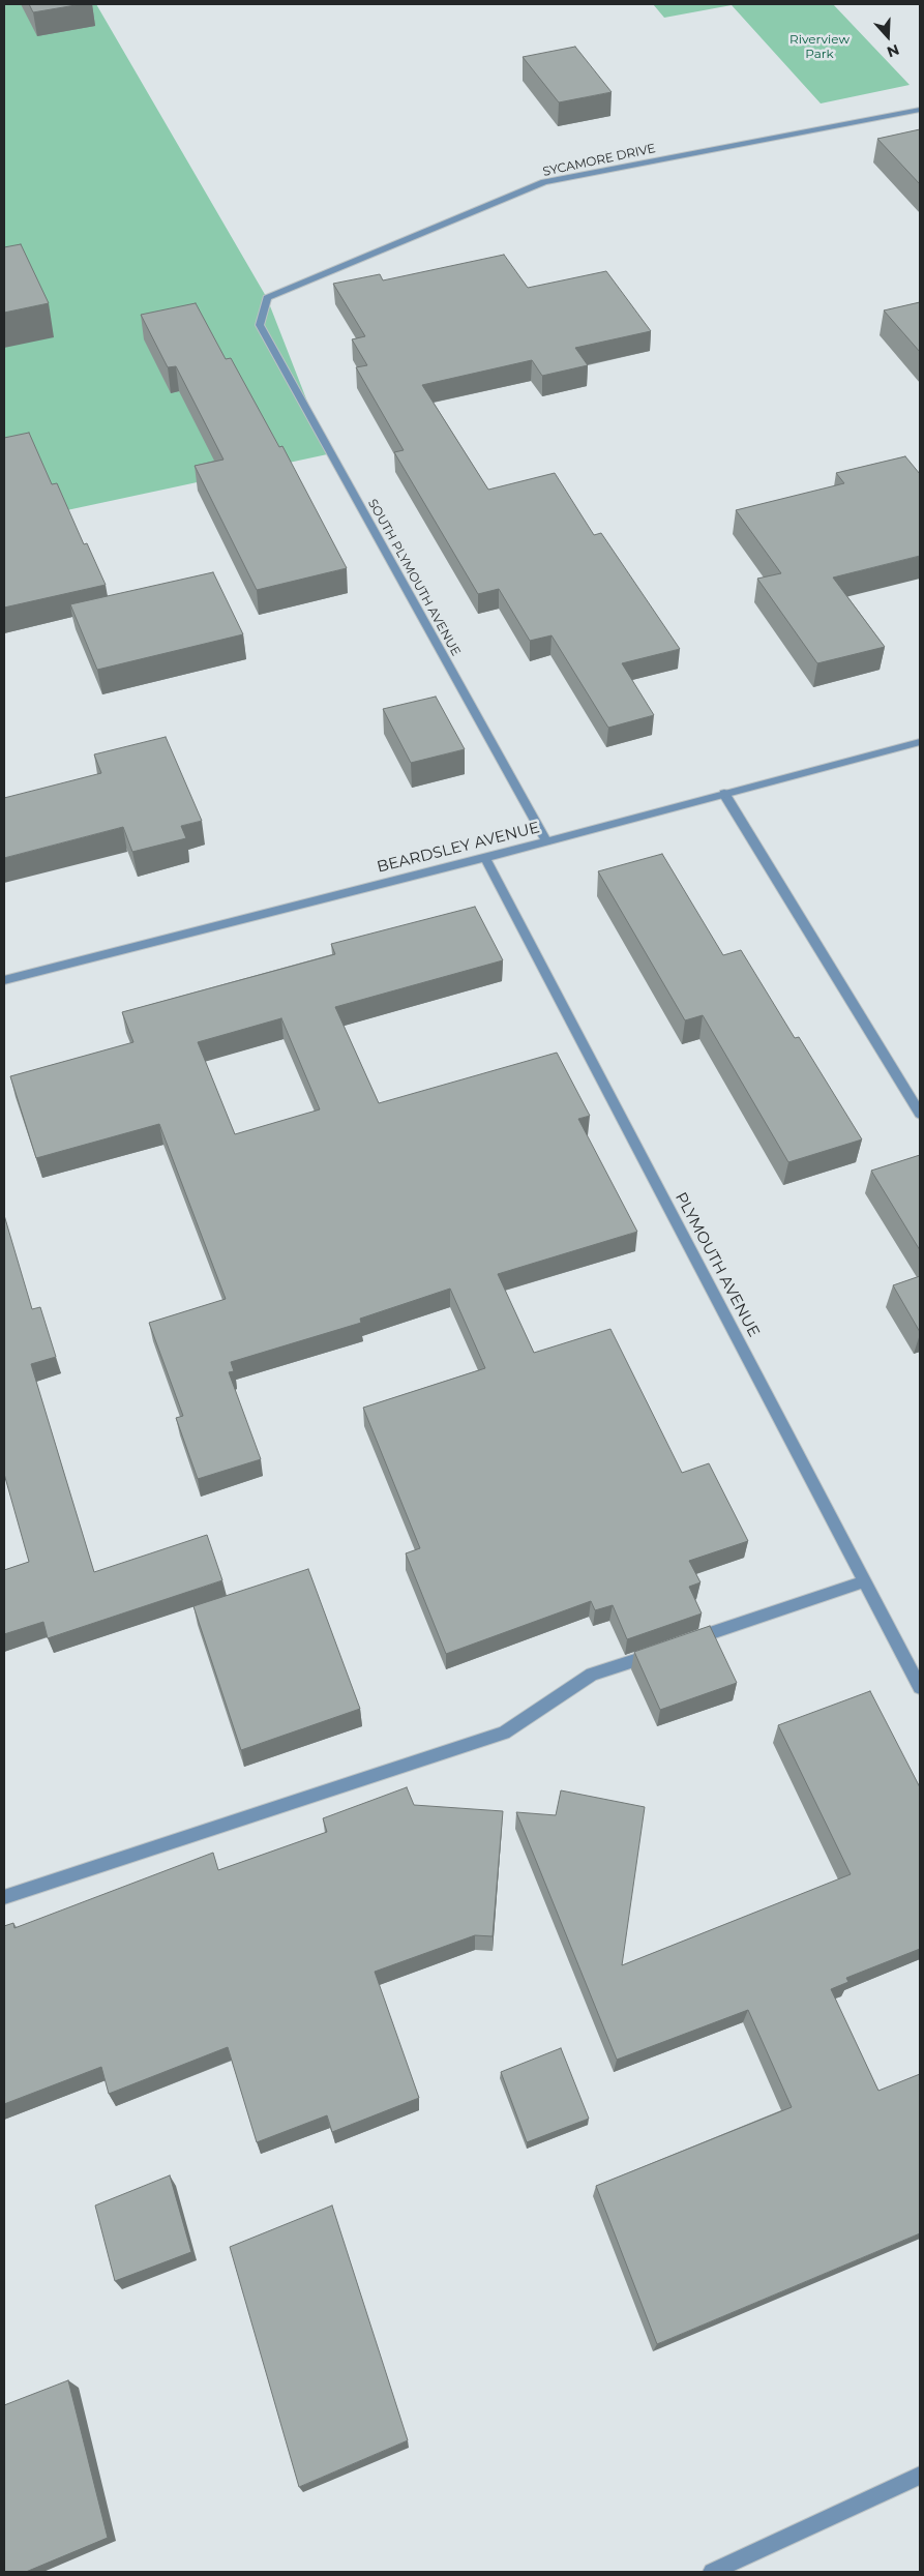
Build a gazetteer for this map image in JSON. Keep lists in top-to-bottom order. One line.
{"streets":{"street":["SYCAMORE DRIVE","SOUTH PLYMOUTH AVENUE","BEARDSLEY AVENUE","PLYMOUTH AVENUE"]},"crossings":[["SYCAMORE DRIVE","SOUTH PLYMOUTH AVENUE"],["SOUTH PLYMOUTH AVENUE","BEARDSLEY AVENUE"],["BEARDSLEY AVENUE","PLYMOUTH AVENUE"]],"parks":["Riverview Park"],"north":"bottom"}
